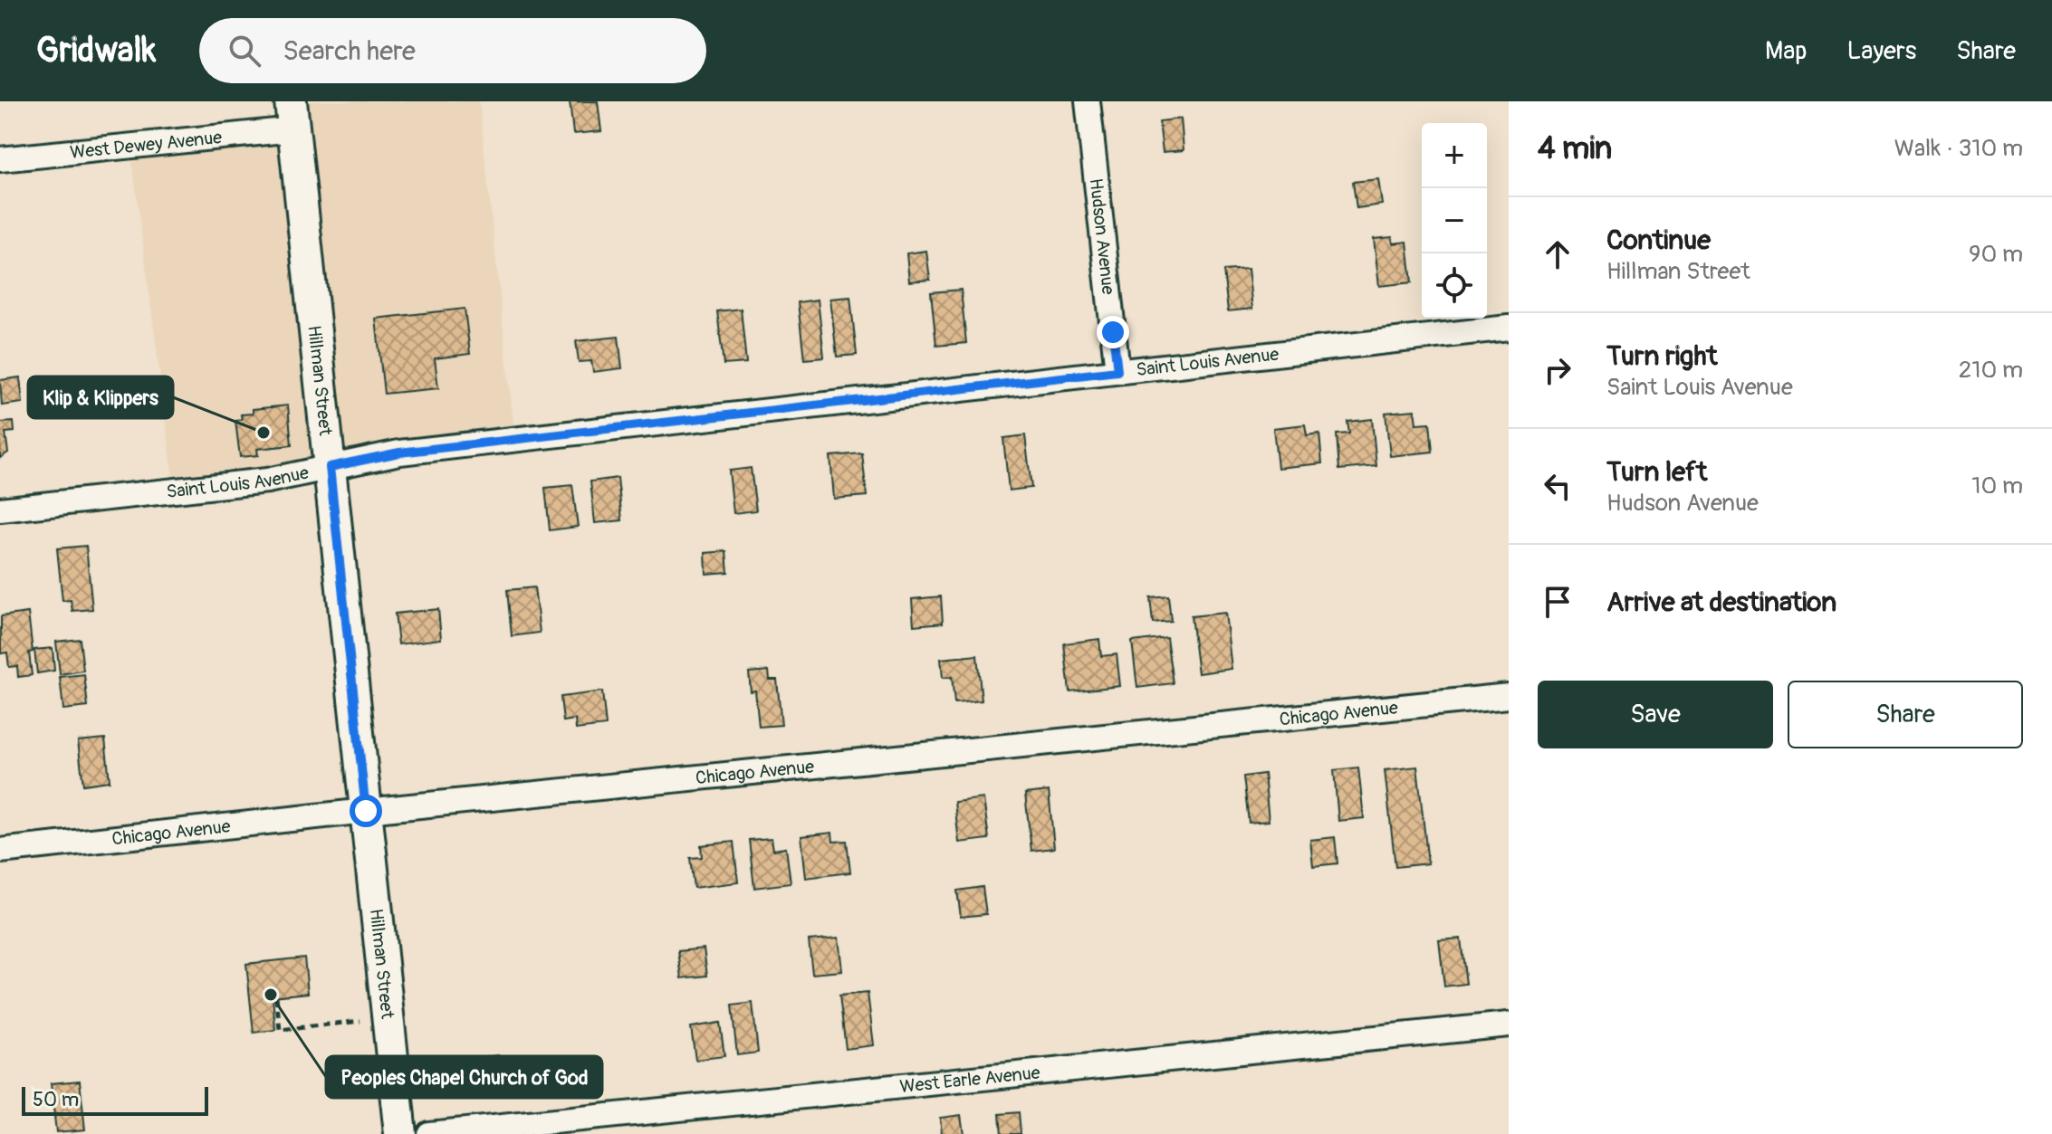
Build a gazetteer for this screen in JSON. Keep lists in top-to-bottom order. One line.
{"streets":{"street":["West Dewey Avenue","Hudson Avenue","Saint Louis Avenue","Hillman Street","Chicago Avenue","West Earle Avenue"]},"crossings":[["West Dewey Avenue","Hillman Street"],["Hudson Avenue","Saint Louis Avenue"],["Saint Louis Avenue","Hillman Street"],["Hillman Street","Chicago Avenue"]],"places":["Klip & Klippers","Peoples Chapel Church of God"],"scale_bar":"50 m","page":{"header":"Gridwalk","search":"Search here","nav":["Map","Layers","Share"],"heading":["4 min","Walk · 310 m"],"map_buttons":["+","−"],"list":[["Continue","Hillman Street","90 m"],["Turn right","Saint Louis Avenue","210 m"],["Turn left","Hudson Avenue","10 m"],"Arrive at destination"],"buttons":["Save","Share"],"scale":"50 m"}}
